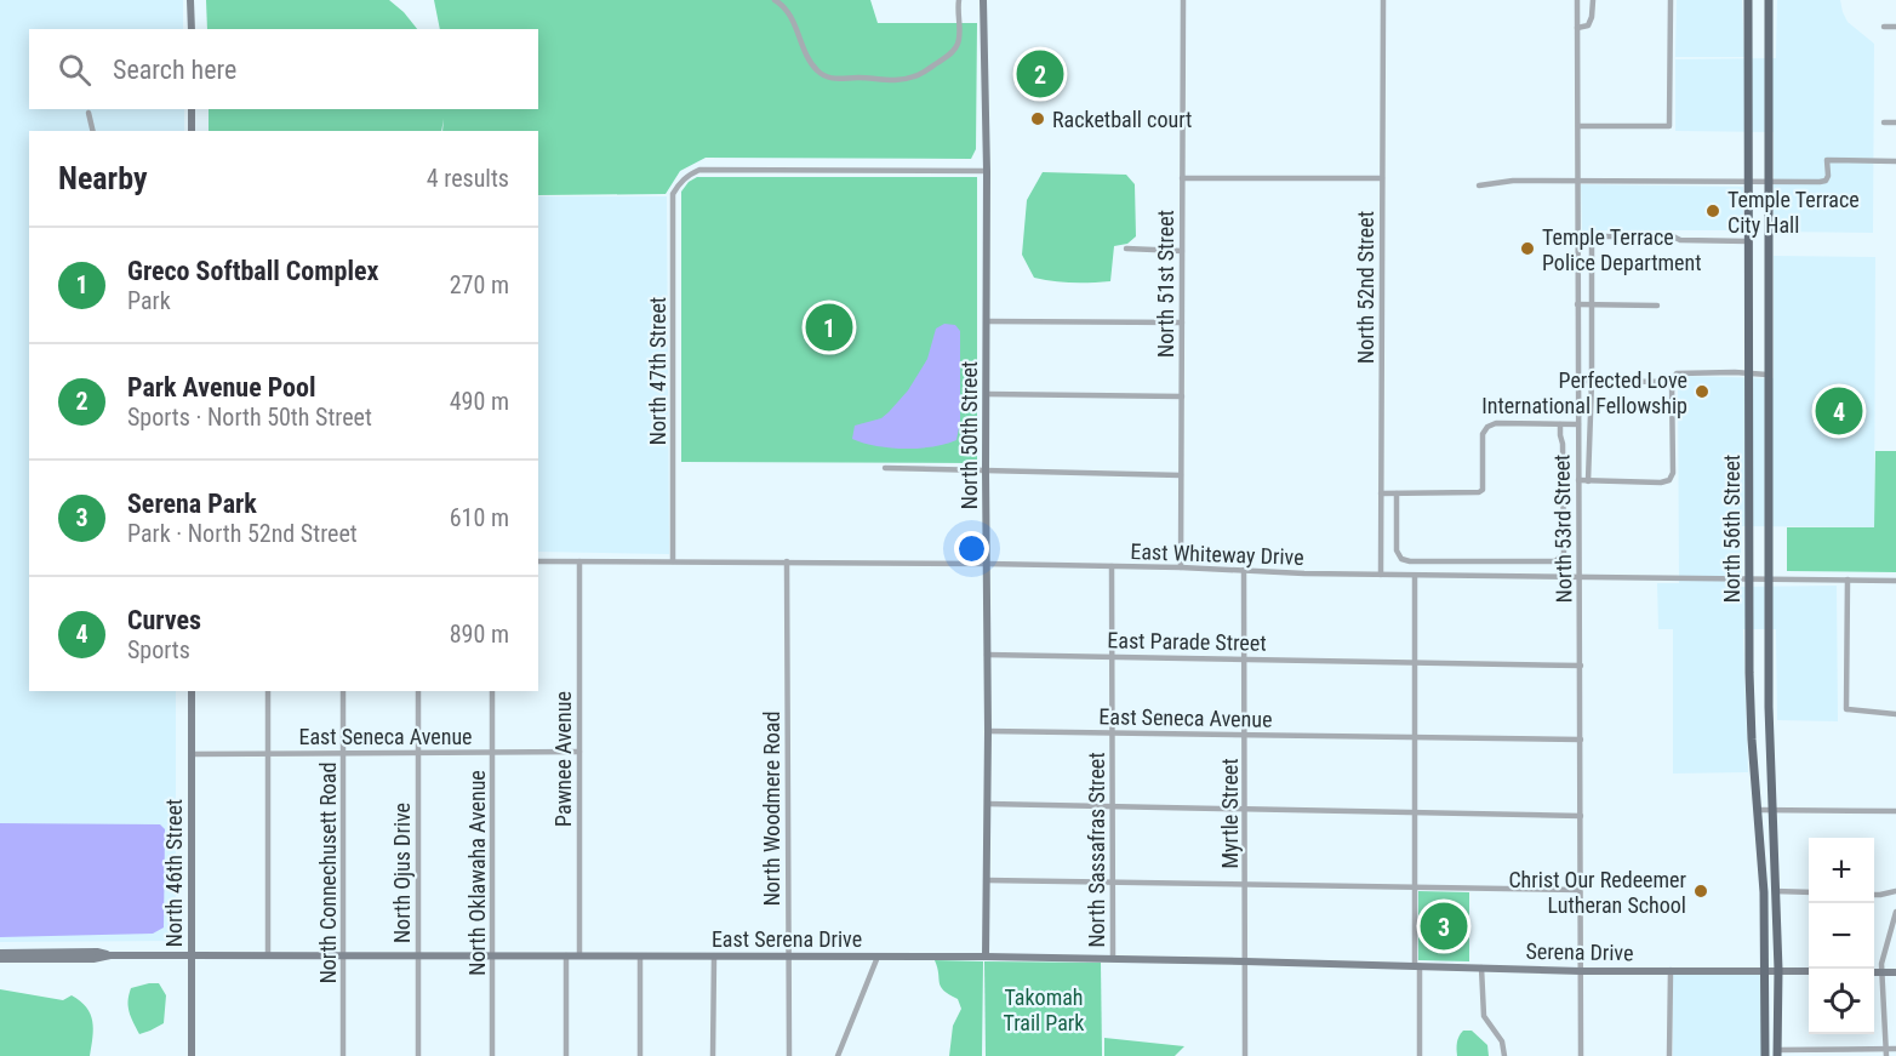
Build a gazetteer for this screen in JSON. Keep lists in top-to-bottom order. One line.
{"streets":{"main road":["North 56th Street"],"street":["North 51st Street","North 52nd Street","North 47th Street","North 50th Street","North 53rd Street","East Whiteway Drive","East Parade Street","East Seneca Avenue","Pawnee Avenue","North Woodmere Road","Myrtle Street","North Sassafras Street","North 46th Street","North Connechusett Road","North Ojus Drive","North Oklawaha Avenue","East Serena Drive","Serena Drive"]},"crossings":[["North 51st Street","East Whiteway Drive"],["North 52nd Street","East Whiteway Drive"],["North 47th Street","North 50th Street"],["North 47th Street","East Whiteway Drive"],["North 50th Street","East Whiteway Drive"],["North 50th Street","East Parade Street"],["North 50th Street","East Seneca Avenue"],["North 50th Street","East Serena Drive"],["North 53rd Street","East Whiteway Drive"],["North 53rd Street","East Parade Street"],["North 53rd Street","East Seneca Avenue"],["North 53rd Street","Serena Drive"],["North 56th Street","East Whiteway Drive"],["North 56th Street","Serena Drive"],["East Whiteway Drive","Pawnee Avenue"],["East Whiteway Drive","North Woodmere Road"],["East Whiteway Drive","Myrtle Street"],["East Whiteway Drive","North Sassafras Street"],["East Parade Street","Myrtle Street"],["East Parade Street","North Sassafras Street"],["East Seneca Avenue","Pawnee Avenue"],["East Seneca Avenue","Myrtle Street"],["East Seneca Avenue","North Sassafras Street"],["East Seneca Avenue","North 46th Street"],["East Seneca Avenue","North Connechusett Road"],["East Seneca Avenue","North Ojus Drive"],["East Seneca Avenue","North Oklawaha Avenue"],["Pawnee Avenue","East Serena Drive"],["North Woodmere Road","East Serena Drive"],["Myrtle Street","East Serena Drive"],["North Sassafras Street","East Serena Drive"],["North 46th Street","East Serena Drive"],["North Connechusett Road","East Serena Drive"],["North Ojus Drive","East Serena Drive"],["North Oklawaha Avenue","East Serena Drive"],["East Serena Drive","Serena Drive"]],"parks":["Takomah Trail Park"],"places":["Racketball court","Temple Terrace City Hall","Temple Terrace Police Department","Perfected Love International Fellowship","Christ Our Redeemer Lutheran School"],"page":{"search":"Search here","pins":["2","1","4","3"],"heading":["Nearby","4 results"],"list":[{"mark":"1","name":"Greco Softball Complex","note":"Park","value":"270 m"},{"mark":"2","name":"Park Avenue Pool","note":"Sports · North 50th Street","value":"490 m"},{"mark":"3","name":"Serena Park","note":"Park · North 52nd Street","value":"610 m"},{"mark":"4","name":"Curves","note":"Sports","value":"890 m"}],"map_buttons":["+","−"]}}
